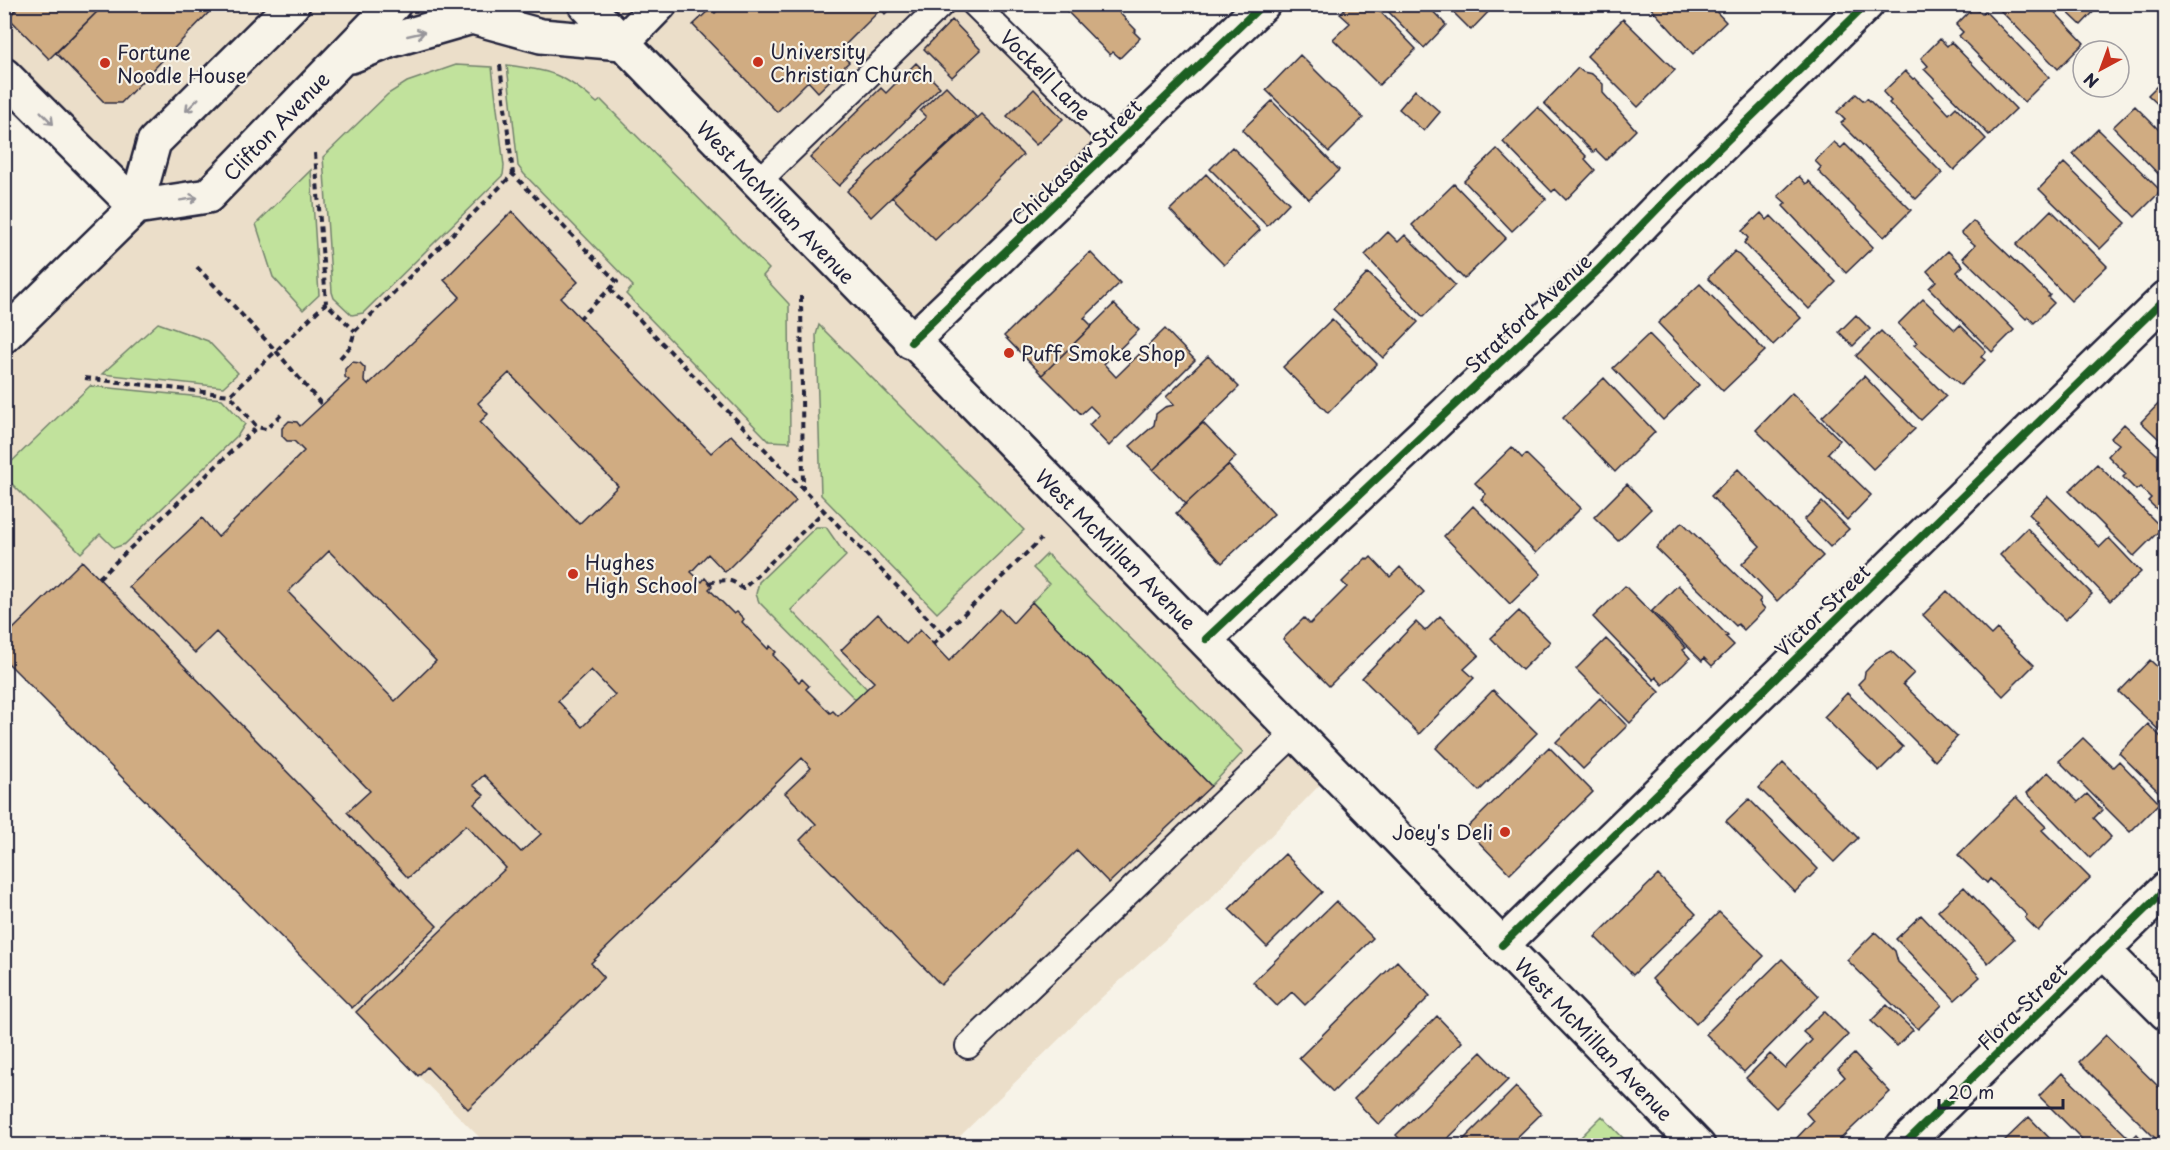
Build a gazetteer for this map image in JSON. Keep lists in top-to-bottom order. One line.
{"streets":{"main road":["Clifton Avenue","Chickasaw Street","West McMillan Avenue","Stratford Avenue","Victor Street","Flora Street"],"lane":["Vockell Lane"]},"crossings":[["Vockell Lane","Chickasaw Street"],["Chickasaw Street","West McMillan Avenue"],["West McMillan Avenue","Stratford Avenue"],["West McMillan Avenue","Victor Street"]],"places":["University Christian Church","Fortune Noodle House","Puff Smoke Shop","Hughes High School","Joey's Deli"],"scale_bar":"20 m","north":"bottom left"}
